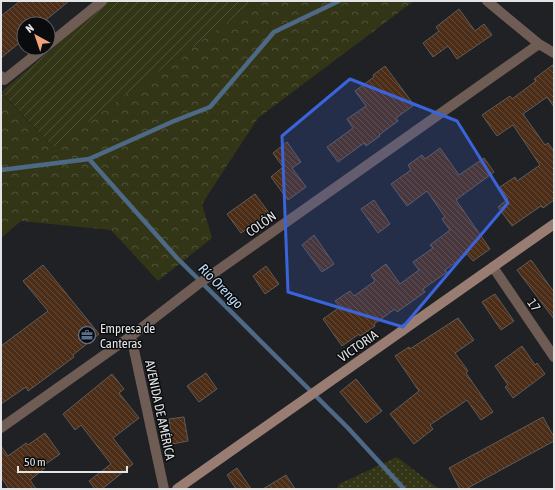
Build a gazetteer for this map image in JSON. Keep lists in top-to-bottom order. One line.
{"streets":{"street":["COLÓN","17","VICTORIA","AVENIDA DE AMÉRICA"]},"crossings":[["COLÓN","AVENIDA DE AMÉRICA"],["17","VICTORIA"]],"water":["Río Orengo"],"places":{"office":["Empresa de Canteras"]},"scale_bar":"50 m","north":"top left"}
